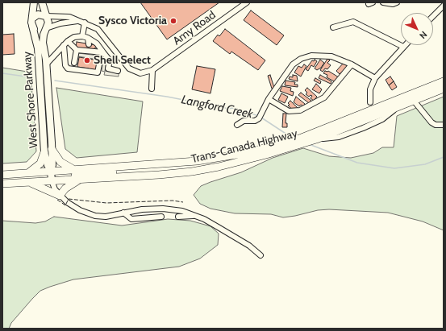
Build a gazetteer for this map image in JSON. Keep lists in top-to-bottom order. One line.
{"streets":{"highway":["Trans-Canada Highway"],"main road":["West Shore Parkway"],"street":["Amy Road"]},"crossings":[["Amy Road","West Shore Parkway"],["West Shore Parkway","Trans-Canada Highway"]],"water":["Langford Creek"],"places":["Sysco Victoria","Shell Select"],"north":"bottom right"}
